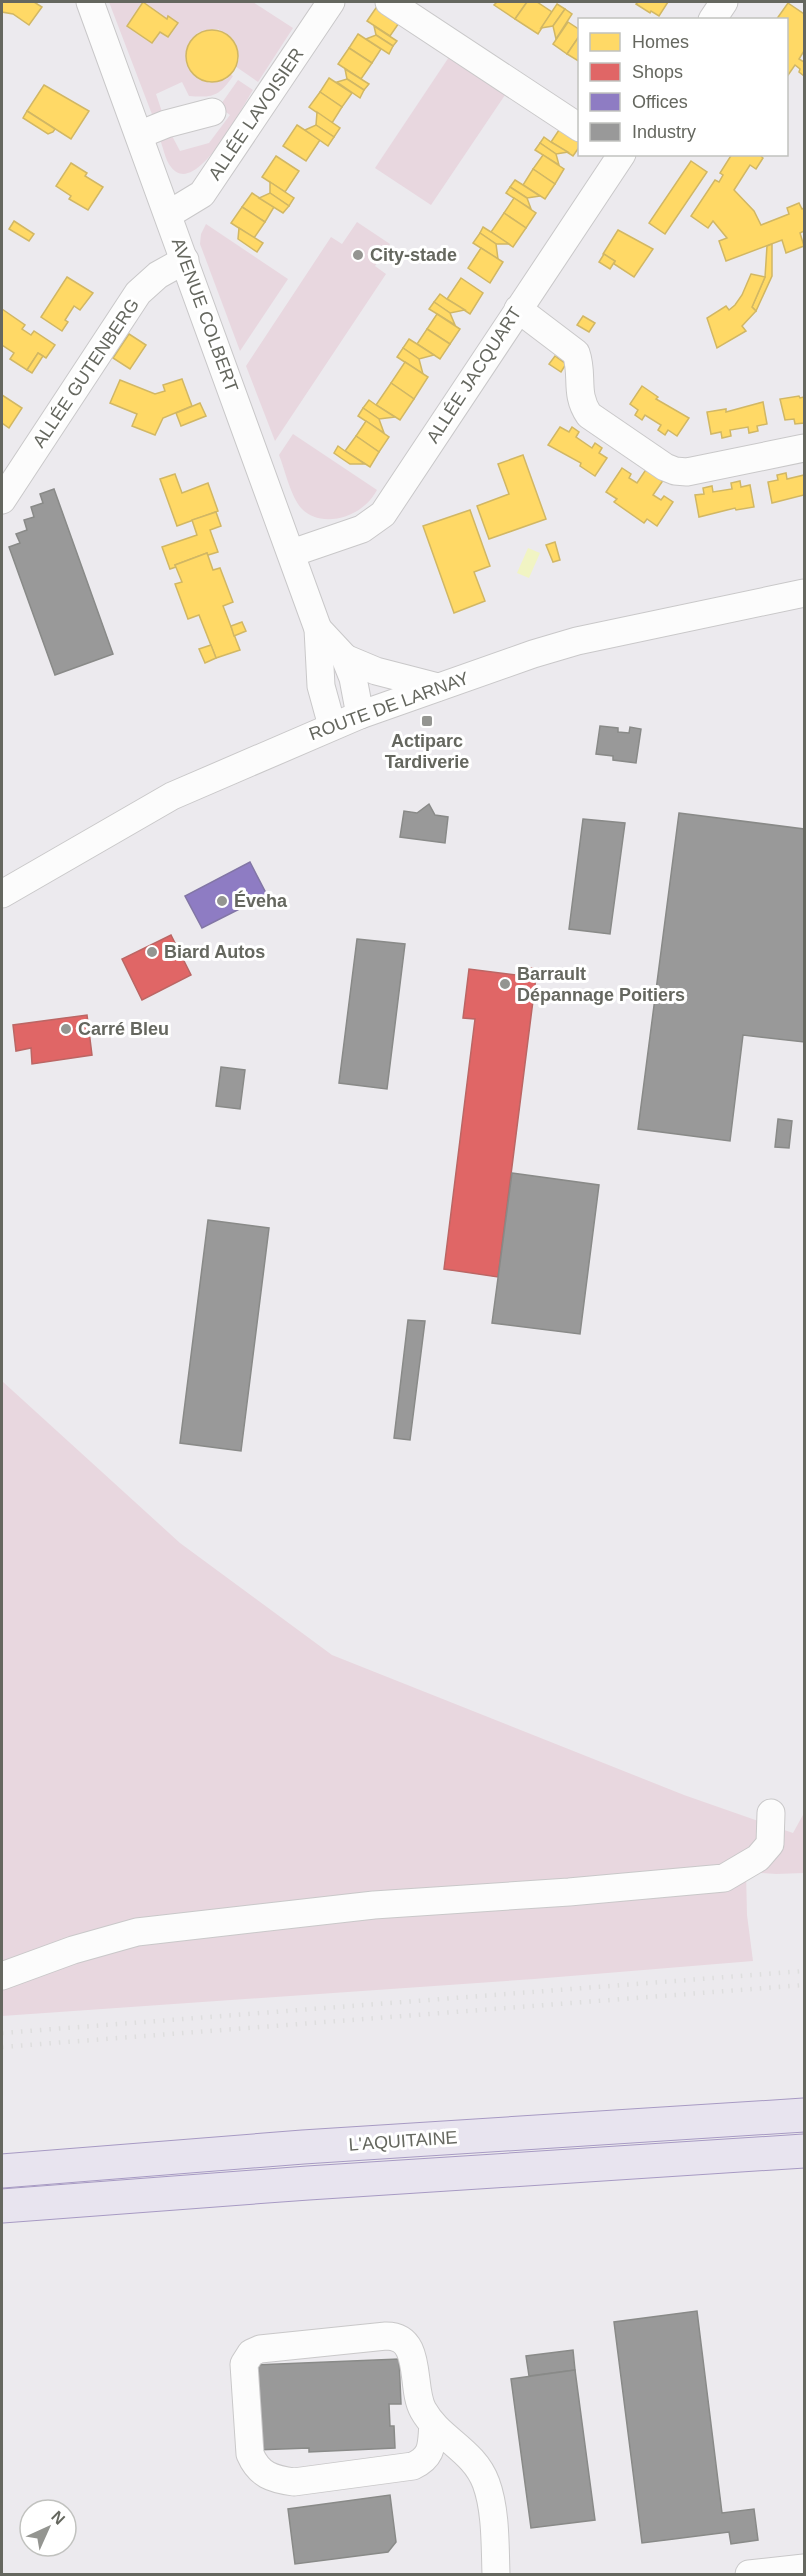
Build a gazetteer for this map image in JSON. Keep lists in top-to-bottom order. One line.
{"streets":{"highway":["L'AQUITAINE"],"street":["ALLÉE LAVOISIER","AVENUE COLBERT","ALLÉE GUTENBERG","ALLÉE JACQUART","ROUTE DE LARNAY"]},"crossings":[["ALLÉE LAVOISIER","AVENUE COLBERT"],["AVENUE COLBERT","ALLÉE GUTENBERG"],["AVENUE COLBERT","ALLÉE JACQUART"],["AVENUE COLBERT","ROUTE DE LARNAY"]],"places":{"other":["City-stade","Éveha","Biard Autos","Barrault Dépannage Poitiers","Carré Bleu"],"transit":["Actiparc Tardiverie"]},"legend":["Homes","Shops","Offices","Industry"],"north":"top right"}
